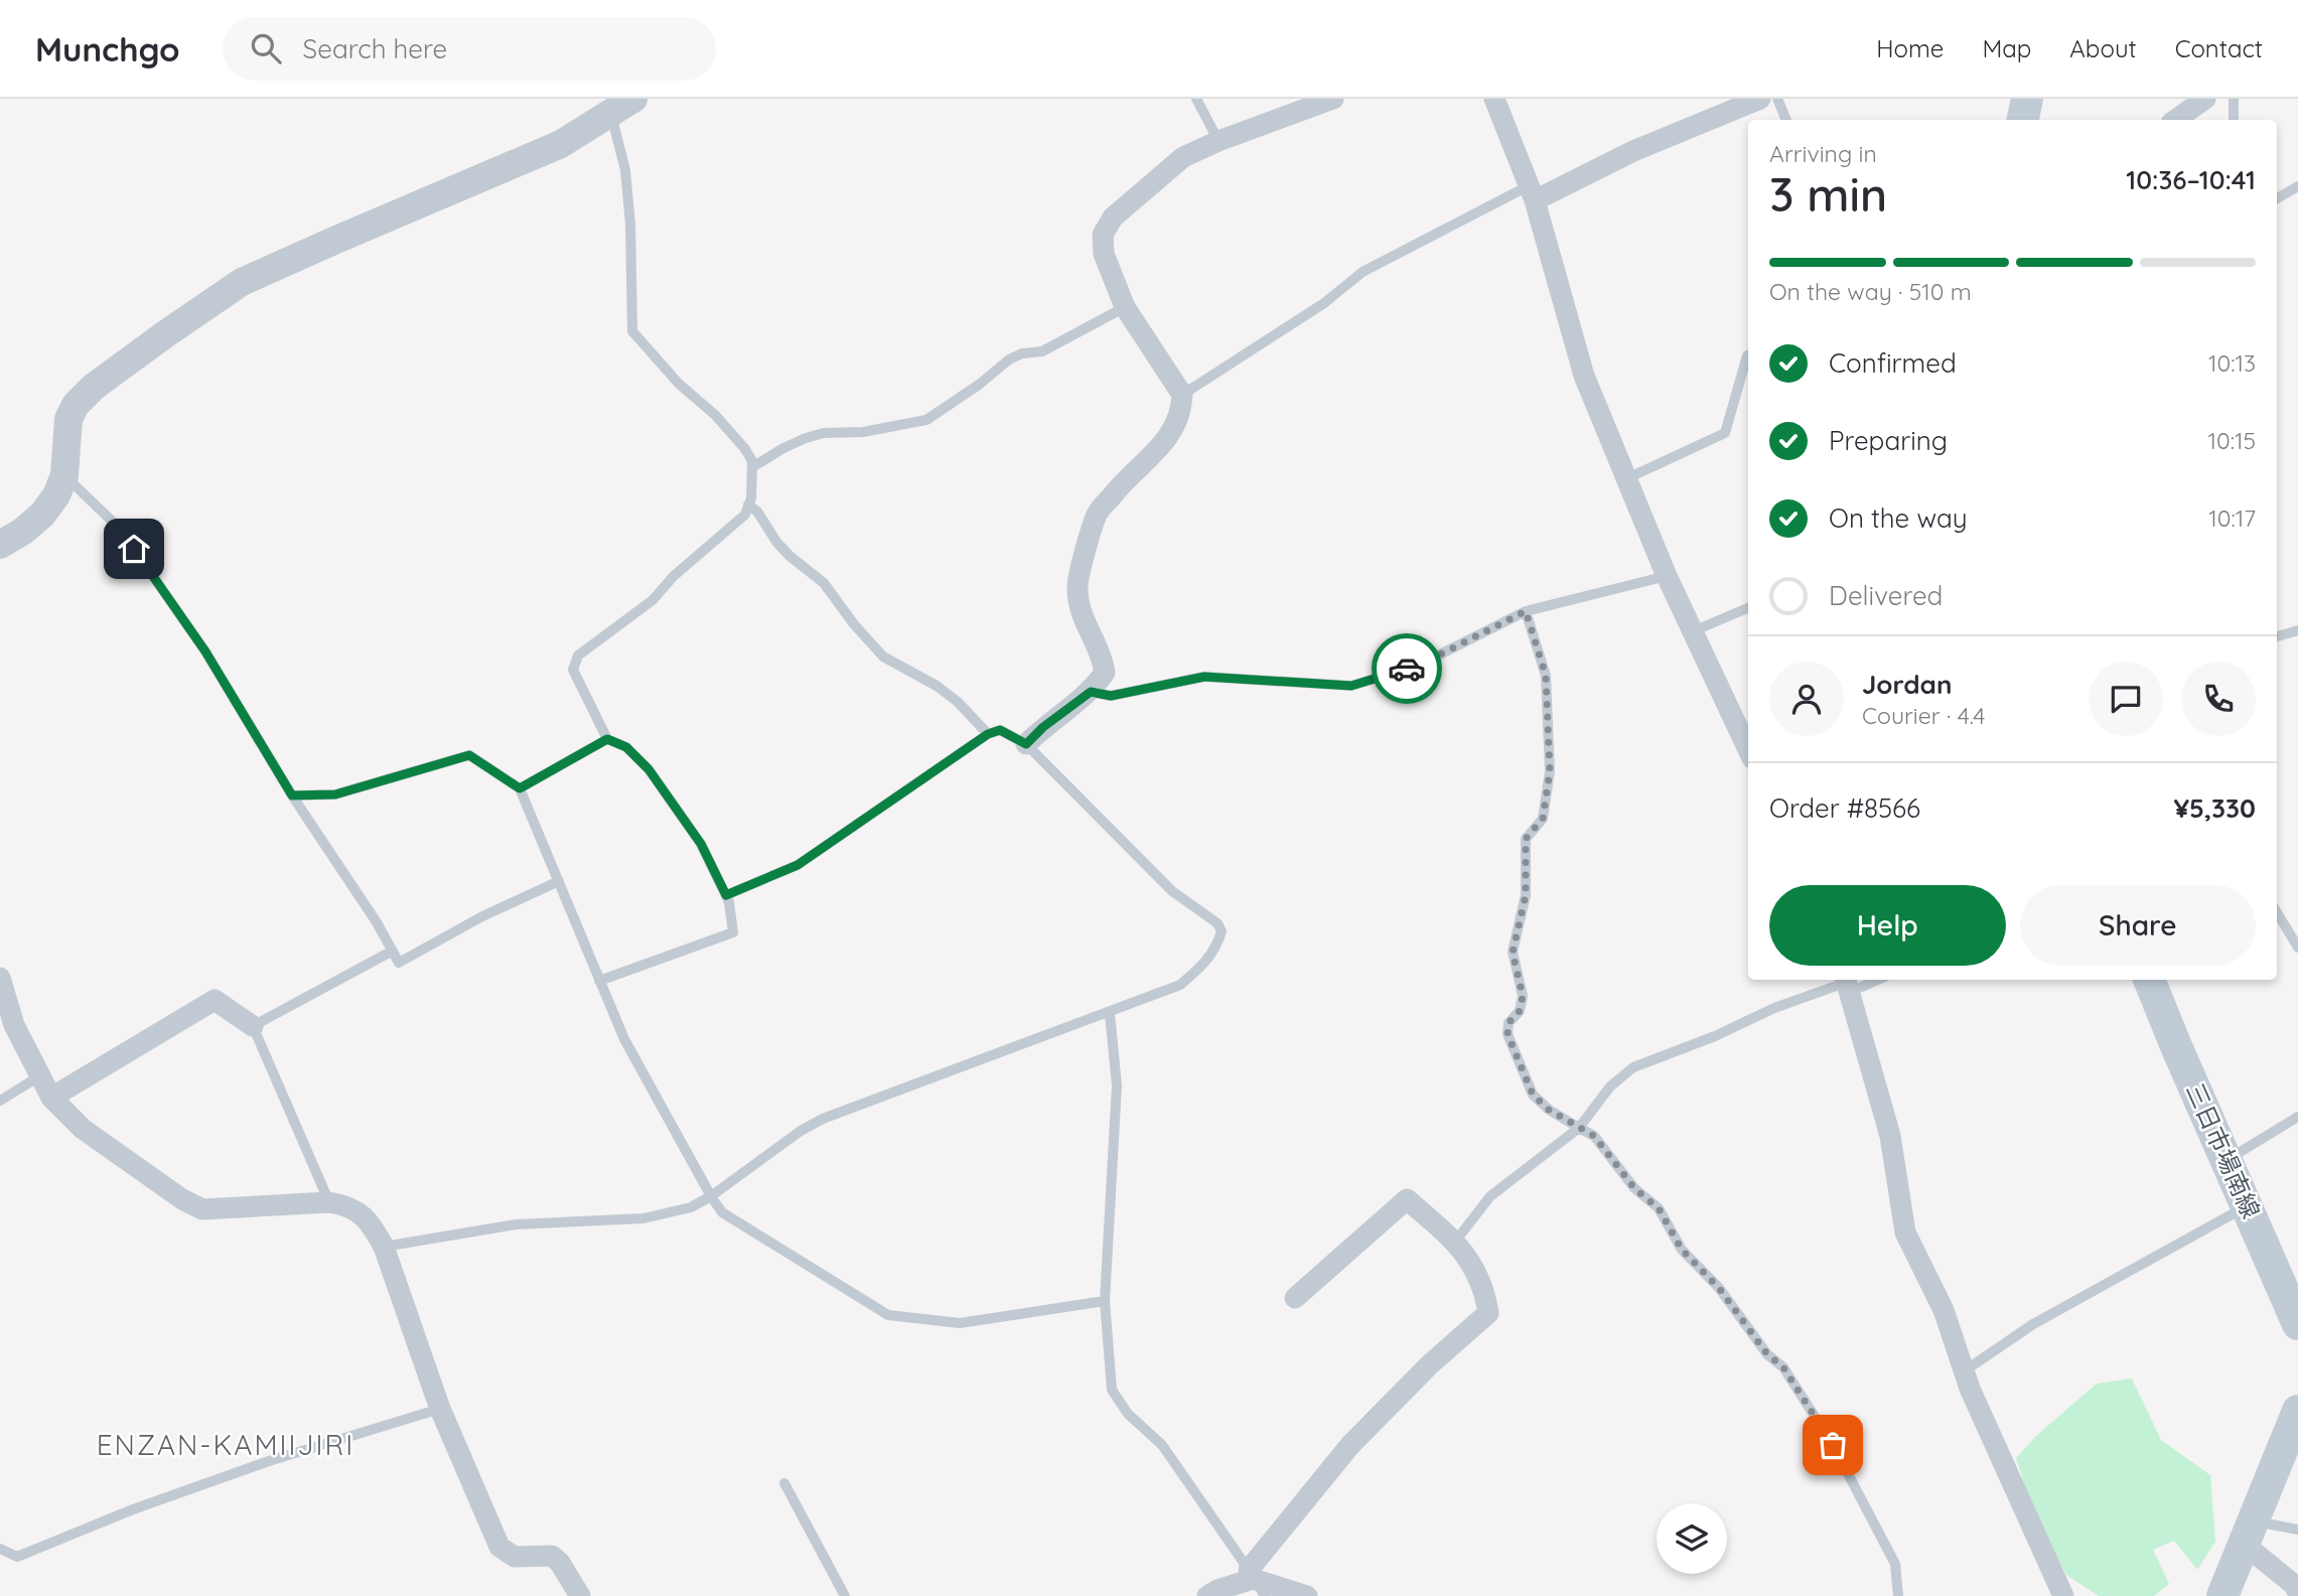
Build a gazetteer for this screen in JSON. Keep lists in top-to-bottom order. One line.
{"streets":{"main road":["三日市場南線"]},"districts":["ENZAN-KAMIIJIRI"],"page":{"header":"Munchgo","search":"Search here","nav":["Home","Map","About","Contact"],"heading":["3 min","Arriving in","10:36–10:41"],"panel":["Jordan","Courier · 4.4","Order #8566","¥5,330"],"bar":"On the way · 510 m","list":[["Confirmed","10:13"],["Preparing","10:15"],["On the way","10:17"],"Delivered"],"buttons":["Help","Share"]}}
